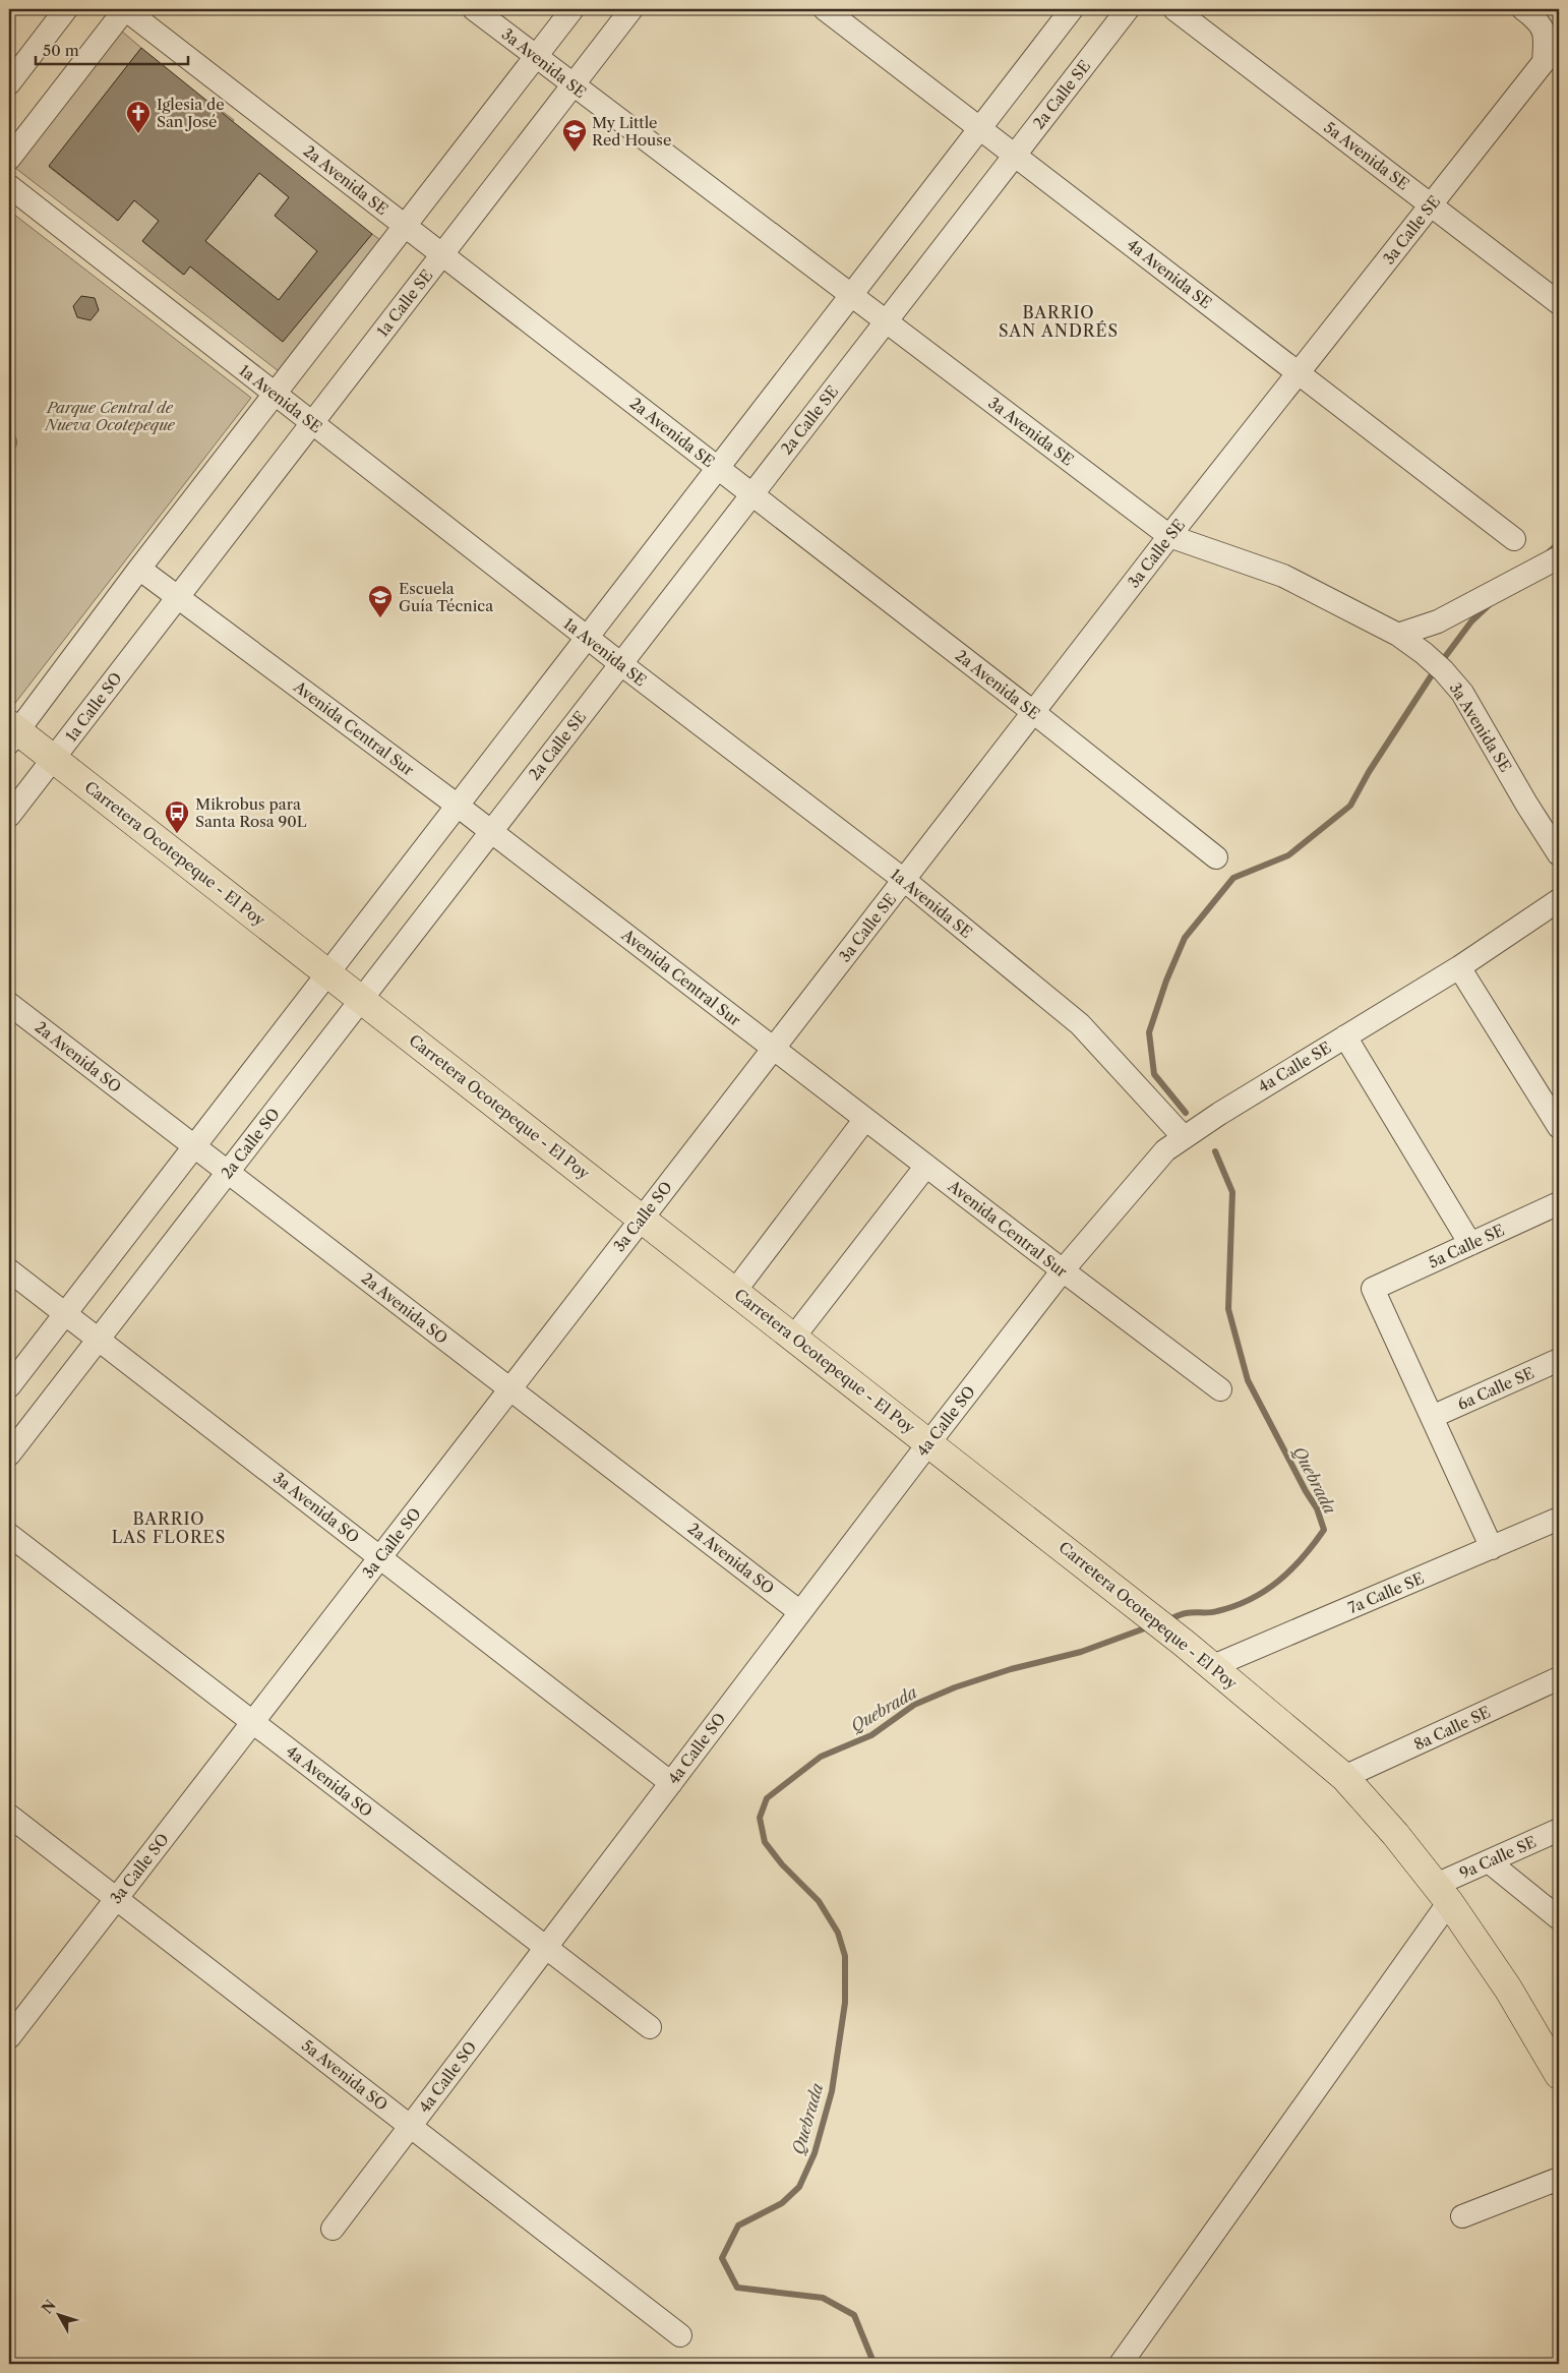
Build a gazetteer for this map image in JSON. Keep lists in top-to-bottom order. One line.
{"streets":{"main road":["Carretera Ocotepeque - El Poy"],"street":["3a Avenida SE","2a Calle SE","5a Avenida SE","2a Avenida SE","3a Calle SE","4a Avenida SE","1a Calle SE","1a Avenida SE","1a Calle SO","Avenida Central Sur","2a Avenida SO","4a Calle SE","2a Calle SO","3a Calle SO","5a Calle SE","6a Calle SE","4a Calle SO","3a Avenida SO","7a Calle SE","8a Calle SE","4a Avenida SO","9a Calle SE","5a Avenida SO"]},"crossings":[["3a Avenida SE","2a Calle SE"],["3a Avenida SE","3a Calle SE"],["3a Avenida SE","1a Calle SE"],["2a Calle SE","2a Avenida SE"],["2a Calle SE","4a Avenida SE"],["2a Calle SE","1a Avenida SE"],["2a Calle SE","Avenida Central Sur"],["2a Calle SE","2a Calle SO"],["5a Avenida SE","3a Calle SE"],["2a Avenida SE","3a Calle SE"],["2a Avenida SE","1a Calle SE"],["3a Calle SE","4a Avenida SE"],["3a Calle SE","1a Avenida SE"],["3a Calle SE","Avenida Central Sur"],["3a Calle SE","3a Calle SO"],["1a Calle SE","1a Avenida SE"],["1a Calle SE","1a Calle SO"],["1a Calle SE","Avenida Central Sur"],["1a Avenida SE","4a Calle SE"],["1a Calle SO","Avenida Central Sur"],["1a Calle SO","Carretera Ocotepeque - El Poy"],["Avenida Central Sur","4a Calle SE"],["Avenida Central Sur","2a Calle SO"],["Avenida Central Sur","3a Calle SO"],["Avenida Central Sur","4a Calle SO"],["Carretera Ocotepeque - El Poy","2a Calle SO"],["Carretera Ocotepeque - El Poy","3a Calle SO"],["Carretera Ocotepeque - El Poy","4a Calle SO"],["Carretera Ocotepeque - El Poy","7a Calle SE"],["Carretera Ocotepeque - El Poy","8a Calle SE"],["Carretera Ocotepeque - El Poy","9a Calle SE"],["2a Avenida SO","2a Calle SO"],["2a Avenida SO","3a Calle SO"],["2a Avenida SO","4a Calle SO"],["4a Calle SE","4a Calle SO"],["2a Calle SO","3a Avenida SO"],["3a Calle SO","3a Avenida SO"],["3a Calle SO","4a Avenida SO"],["3a Calle SO","5a Avenida SO"],["5a Calle SE","6a Calle SE"],["4a Calle SO","3a Avenida SO"],["4a Calle SO","4a Avenida SO"],["4a Calle SO","5a Avenida SO"]],"districts":["BARRIO SAN ANDRÉS","BARRIO LAS FLORES"],"water":["Quebrada"],"parks":["Parque Central de Nueva Ocotepeque"],"places":{"church":["Iglesia de San José"],"school or university":["My Little Red House","Escuela Guía Técnica"],"bus stop":["Mikrobus para Santa Rosa 90L"]},"scale_bar":"50 m","north":"top left"}
